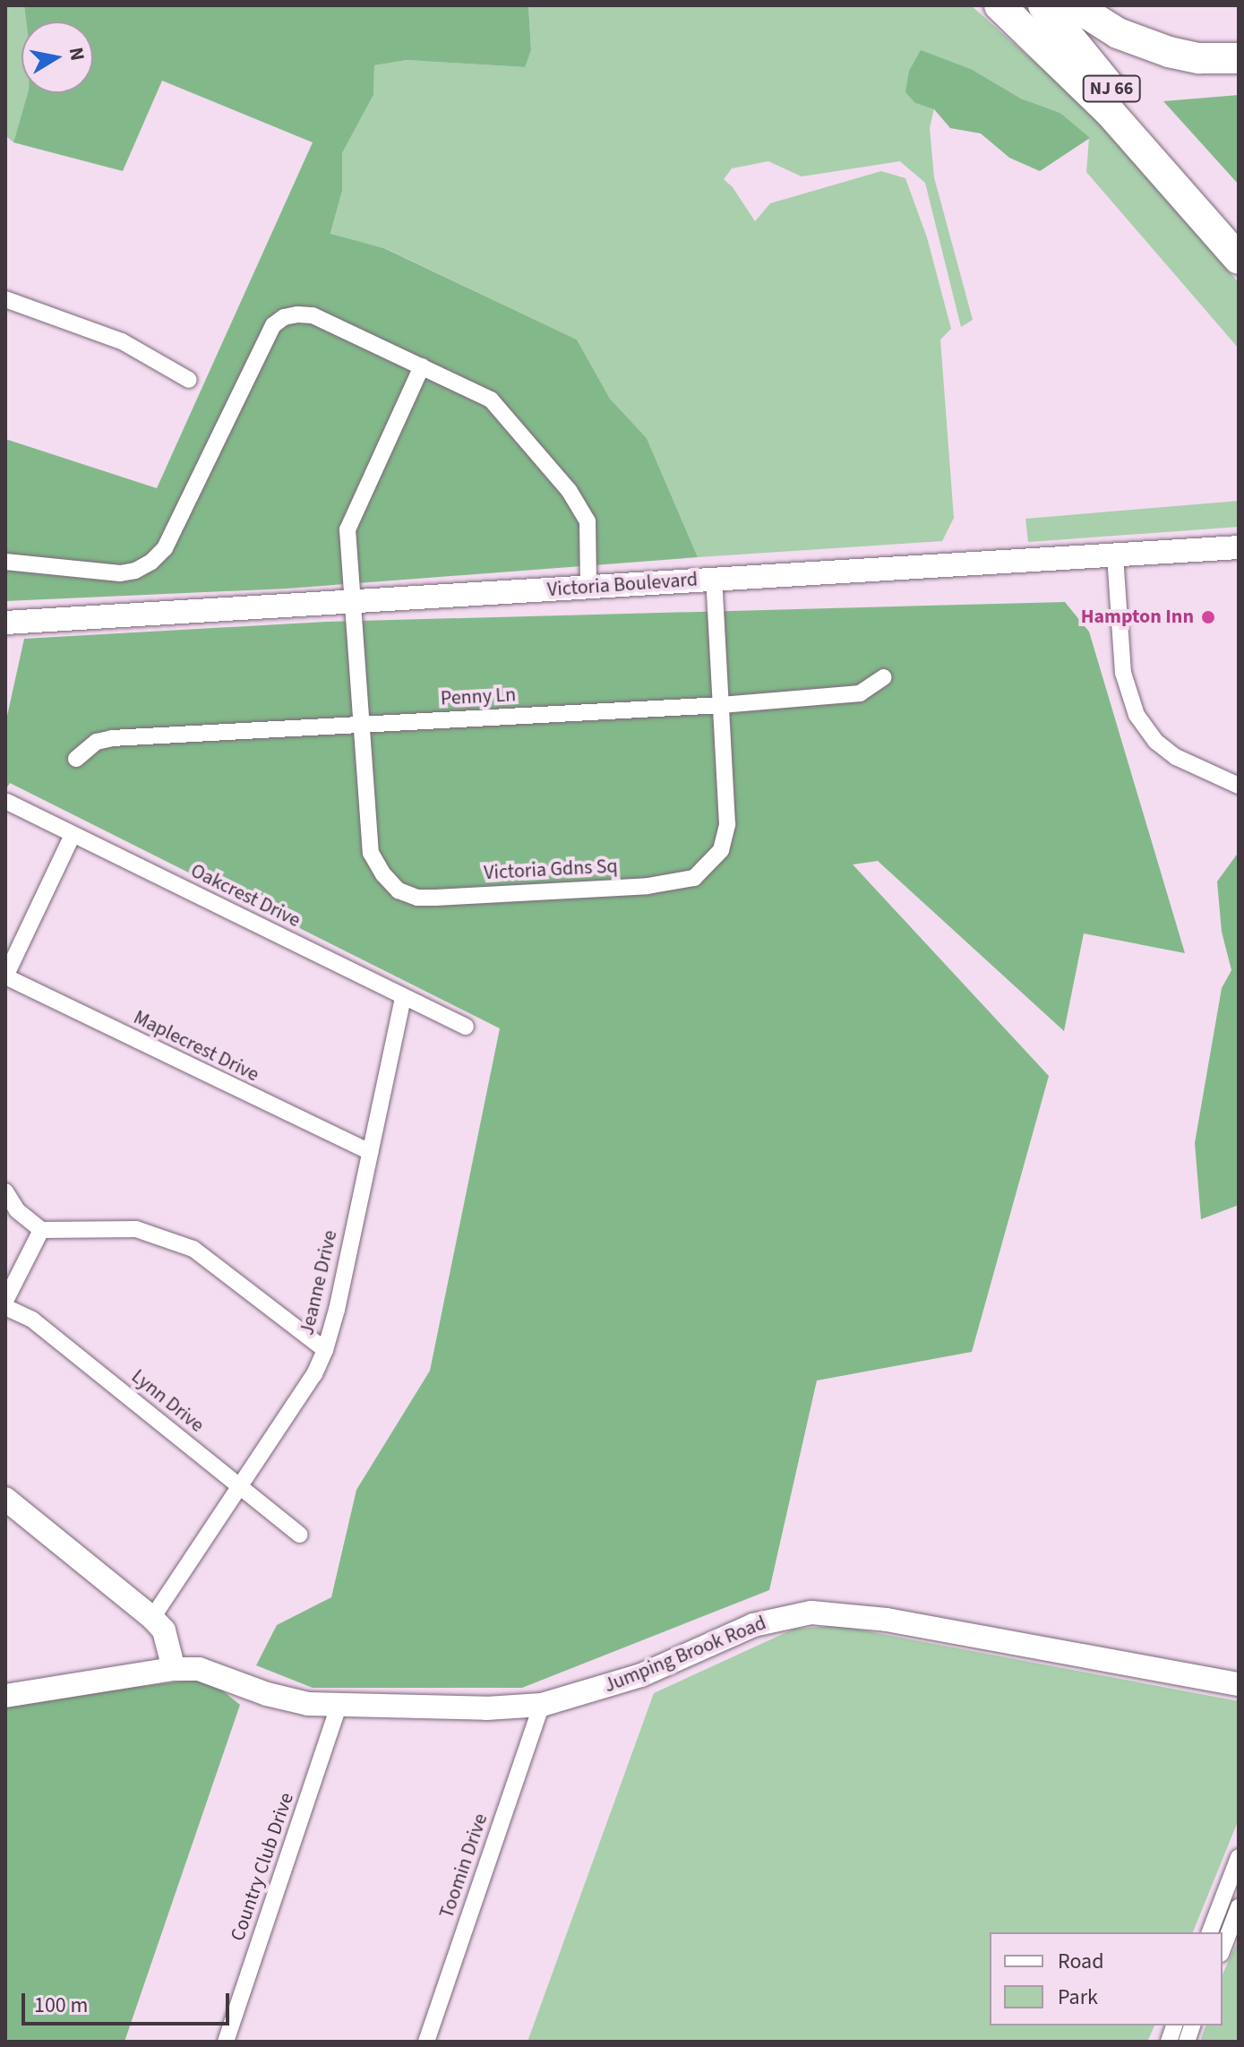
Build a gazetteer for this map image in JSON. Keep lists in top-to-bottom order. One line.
{"streets":{"highway":["NJ 66"],"street":["Victoria Boulevard","Penny Ln","Victoria Gdns Sq","Oakcrest Drive","Maplecrest Drive","Jeanne Drive","Lynn Drive","Jumping Brook Road","Toomin Drive","Country Club Drive"]},"crossings":[["Victoria Boulevard","Victoria Gdns Sq"],["Penny Ln","Victoria Gdns Sq"],["Oakcrest Drive","Jeanne Drive"],["Maplecrest Drive","Jeanne Drive"],["Jeanne Drive","Lynn Drive"],["Jumping Brook Road","Toomin Drive"],["Jumping Brook Road","Country Club Drive"]],"places":["Hampton Inn"],"legend":["Road","Park"],"scale_bar":"100 m","north":"right"}
